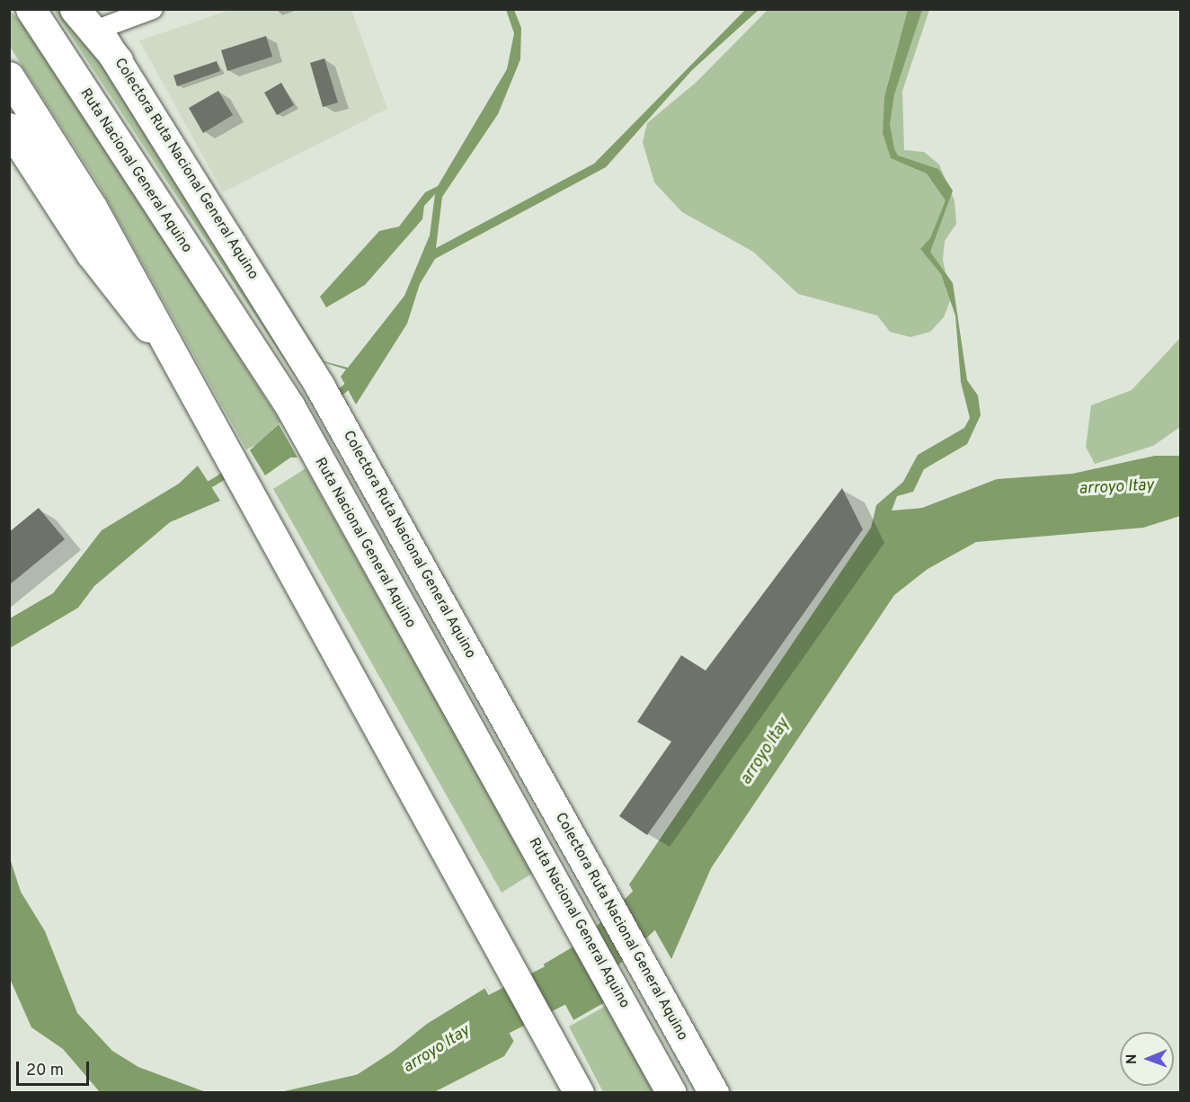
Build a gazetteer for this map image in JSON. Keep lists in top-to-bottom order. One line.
{"streets":{"main road":["Colectora Ruta Nacional General Aquino","Ruta Nacional General Aquino"]},"water":["arroyo Itay"],"scale_bar":"20 m","north":"left"}
